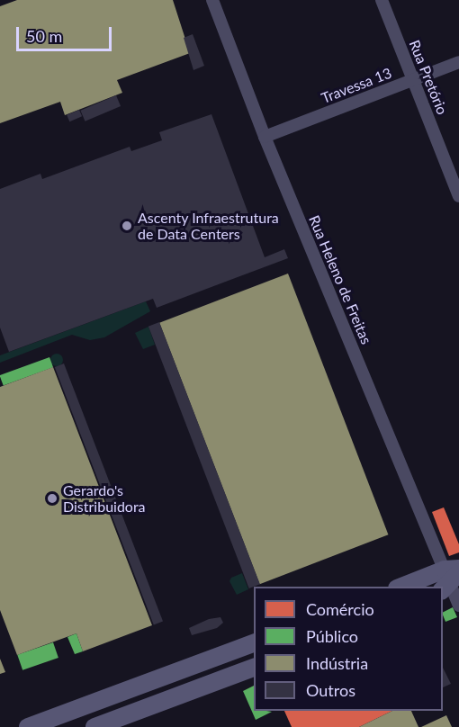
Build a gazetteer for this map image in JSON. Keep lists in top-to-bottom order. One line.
{"streets":{"street":["Rua Pretório","Travessa 13","Rua Heleno de Freitas"]},"crossings":[["Rua Pretório","Travessa 13"],["Travessa 13","Rua Heleno de Freitas"]],"places":["Ascenty Infraestrutura de Data Centers","Gerardo's Distribuidora"],"legend":["Comércio","Público","Indústria","Outros"],"scale_bar":"50 m"}
